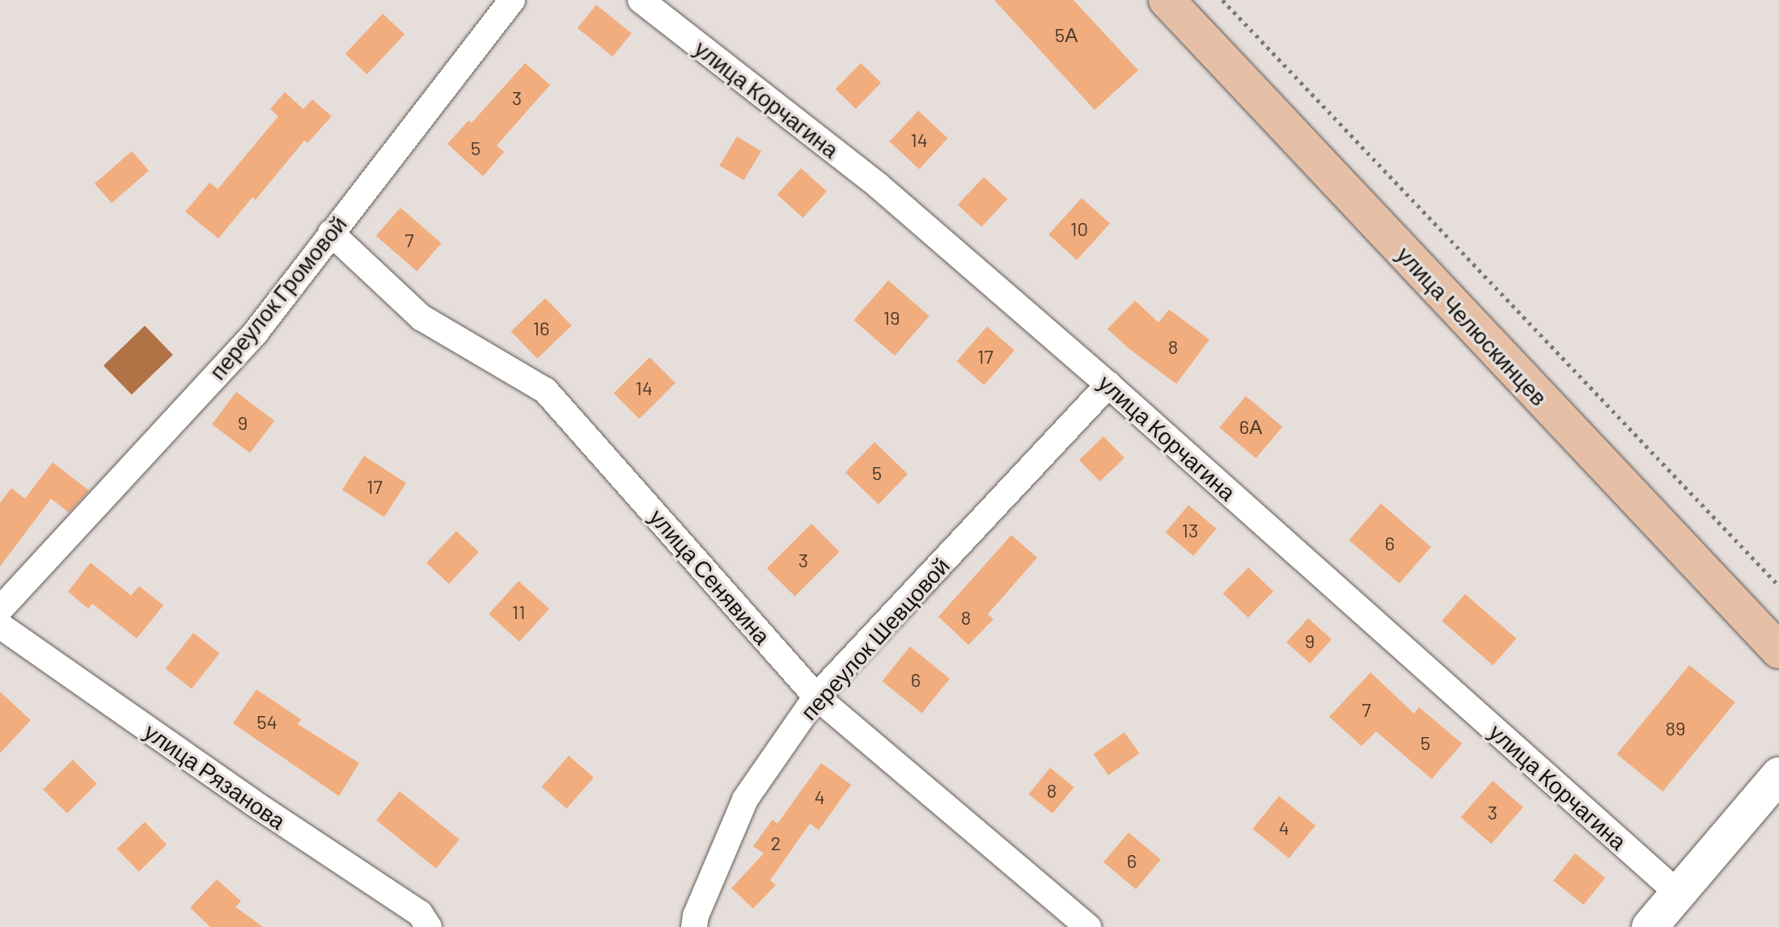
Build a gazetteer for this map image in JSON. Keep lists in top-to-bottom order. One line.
{"streets":{"main road":["улица Челюскинцев"],"street":["улица Корчагина","переулок Громовой","улица Сенявина","переулок Шевцовой","улица Рязанова"]},"crossings":[["улица Корчагина","переулок Шевцовой"],["переулок Громовой","улица Сенявина"],["улица Сенявина","переулок Шевцовой"]],"house_numbers":["5А","3","14","5","10","7","19","16","8","17","14","9","6А","5","17","13","6","3","11","8","9","6","7","54","89","5","8","4","3","4","2","6"]}
